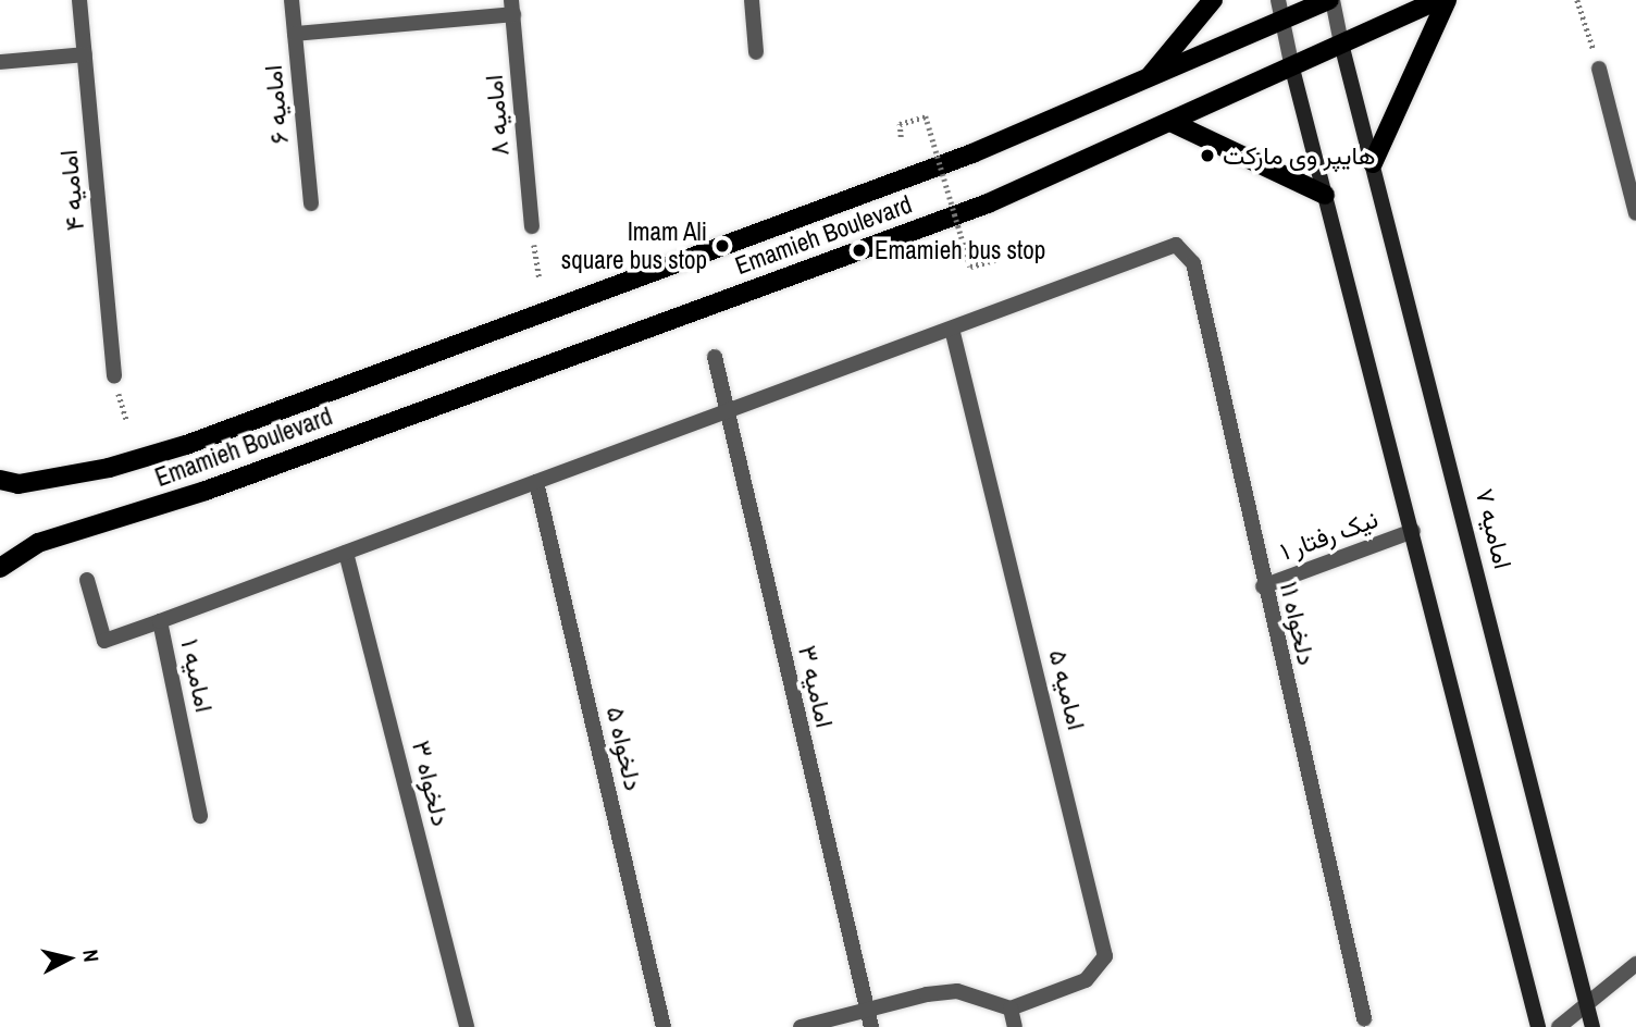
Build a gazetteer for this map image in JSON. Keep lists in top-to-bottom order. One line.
{"streets":{"main road":["Emamieh Boulevard"],"street":["امامیه ۶","امامیه ۸","امامیه ۴","امامیه ۷","نیک رفتار ۱","دلخواه ۱۱","امامیه ۱","امامیه ۳","امامیه ۵","دلخواه ۵","دلخواه ۳"]},"crossings":[["Emamieh Boulevard","امامیه ۷"],["نیک رفتار ۱","دلخواه ۱۱"],["دلخواه ۱۱","امامیه ۵"]],"places":["هایپر وی مارکت","Imam Ali square bus stop","Emamieh bus stop"],"north":"right"}
